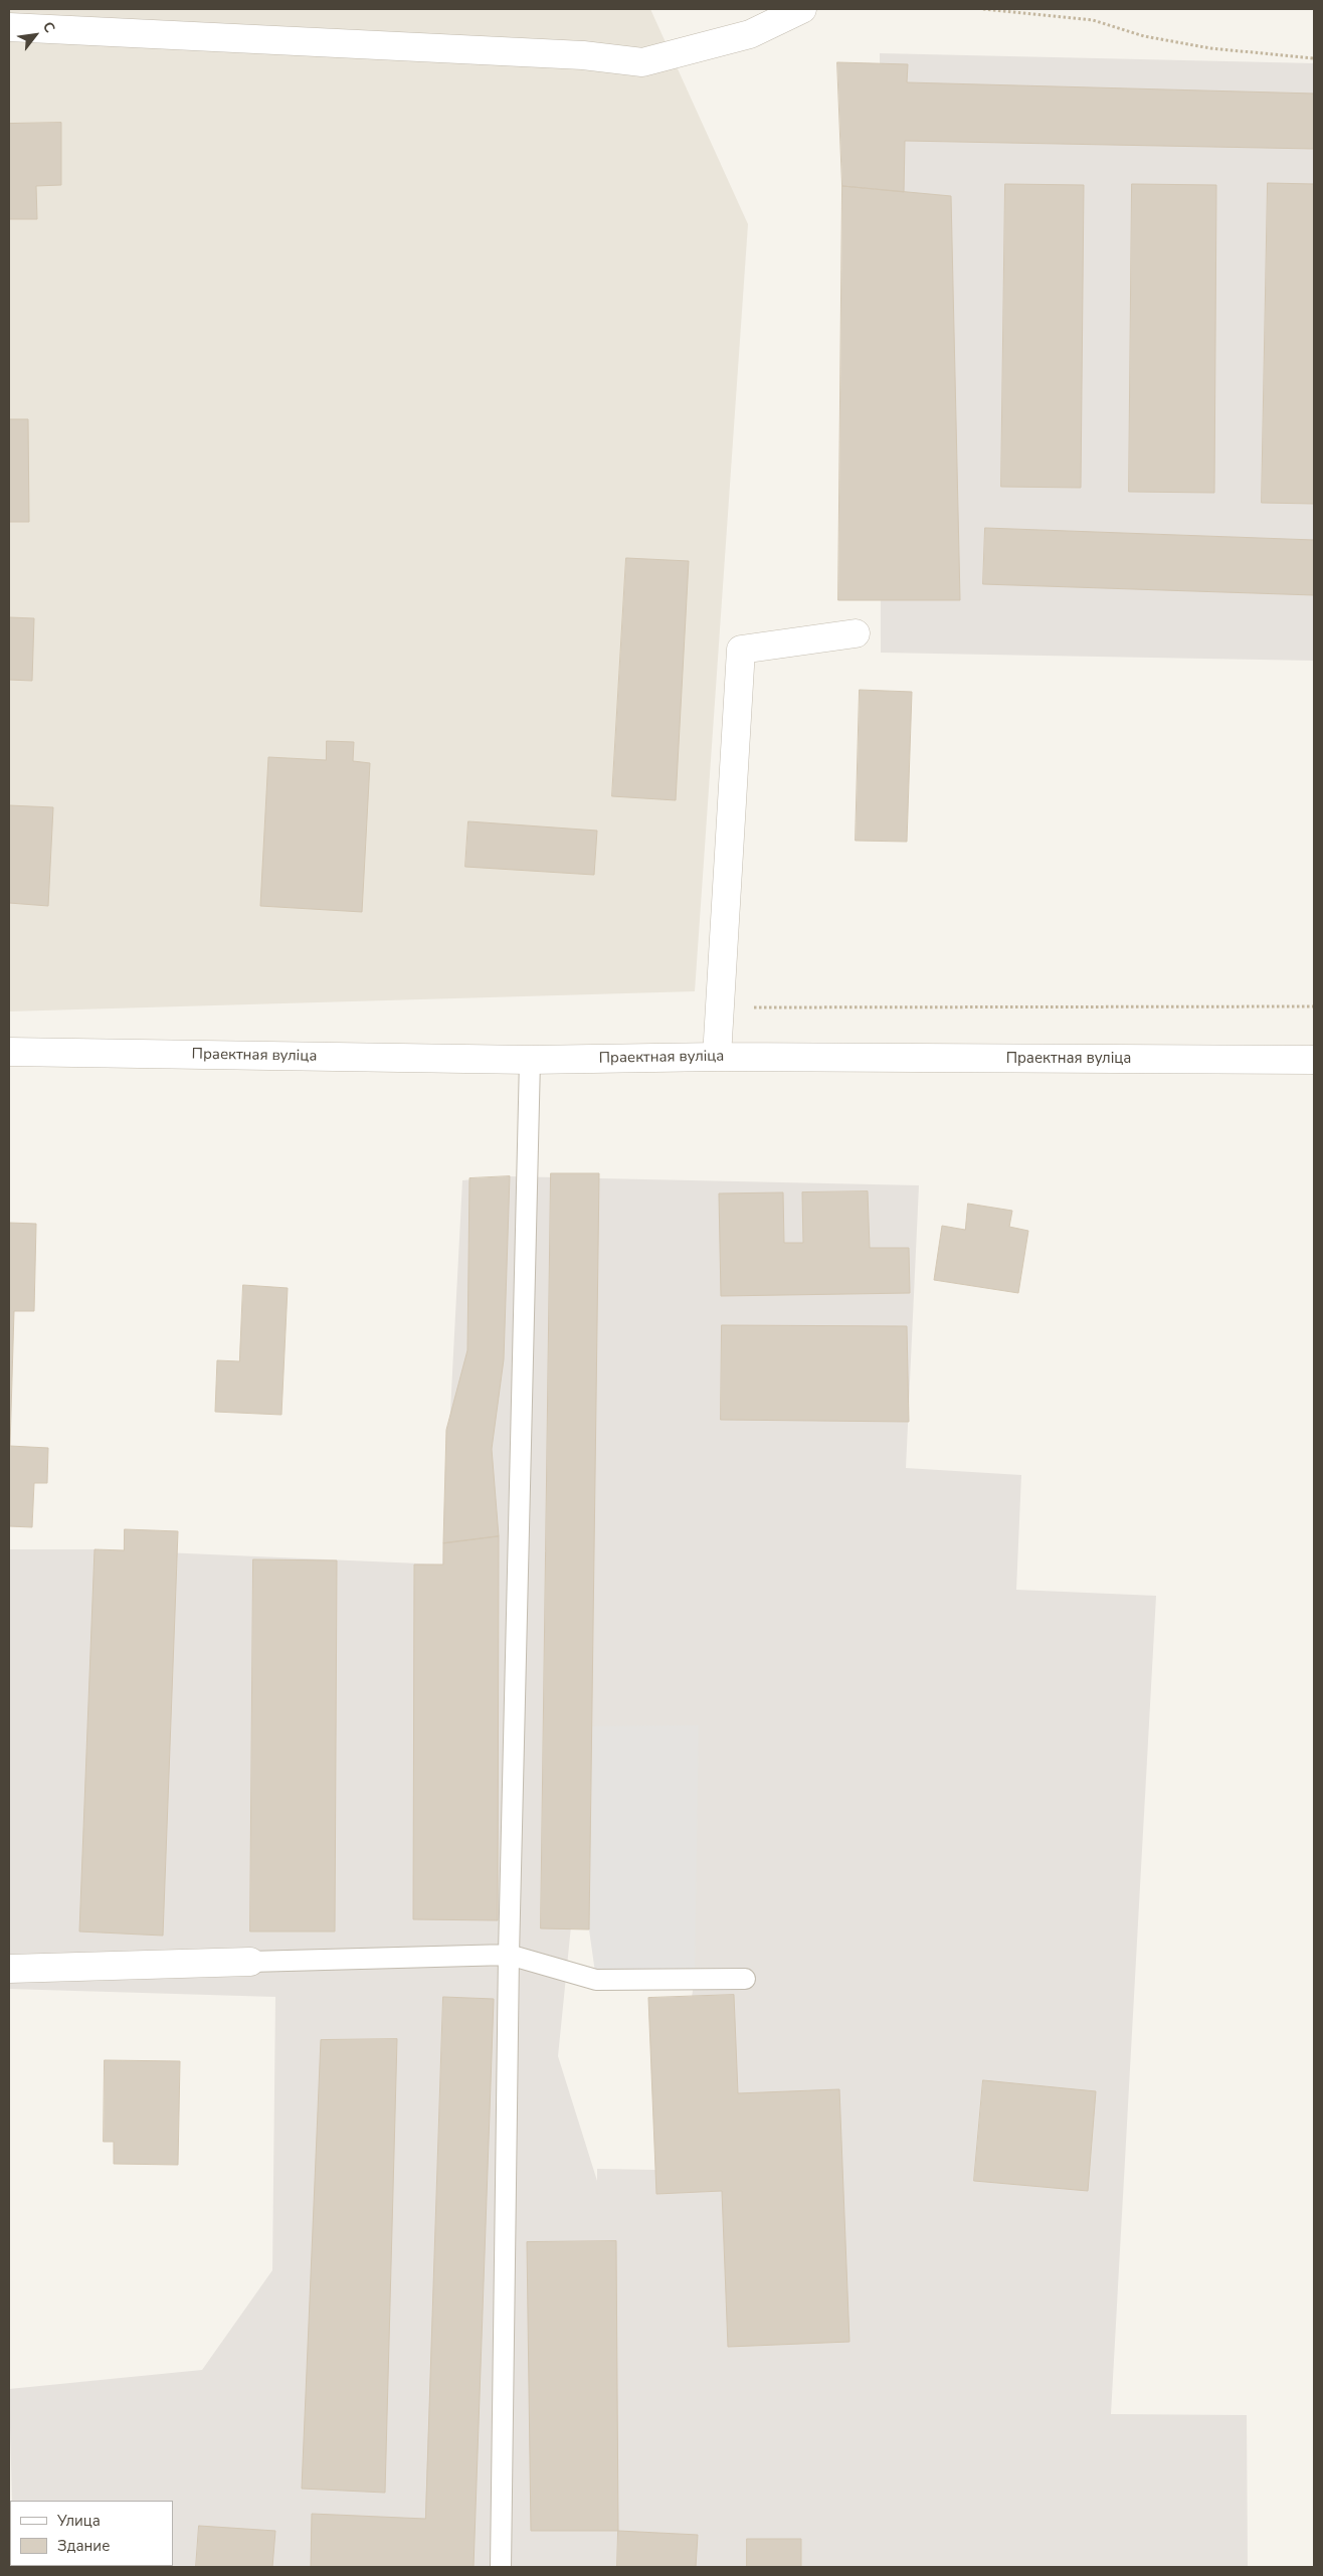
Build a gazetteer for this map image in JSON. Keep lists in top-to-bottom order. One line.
{"streets":{"street":["Праектная вуліца"]},"legend":["Улица","Здание"],"north":"top right"}
